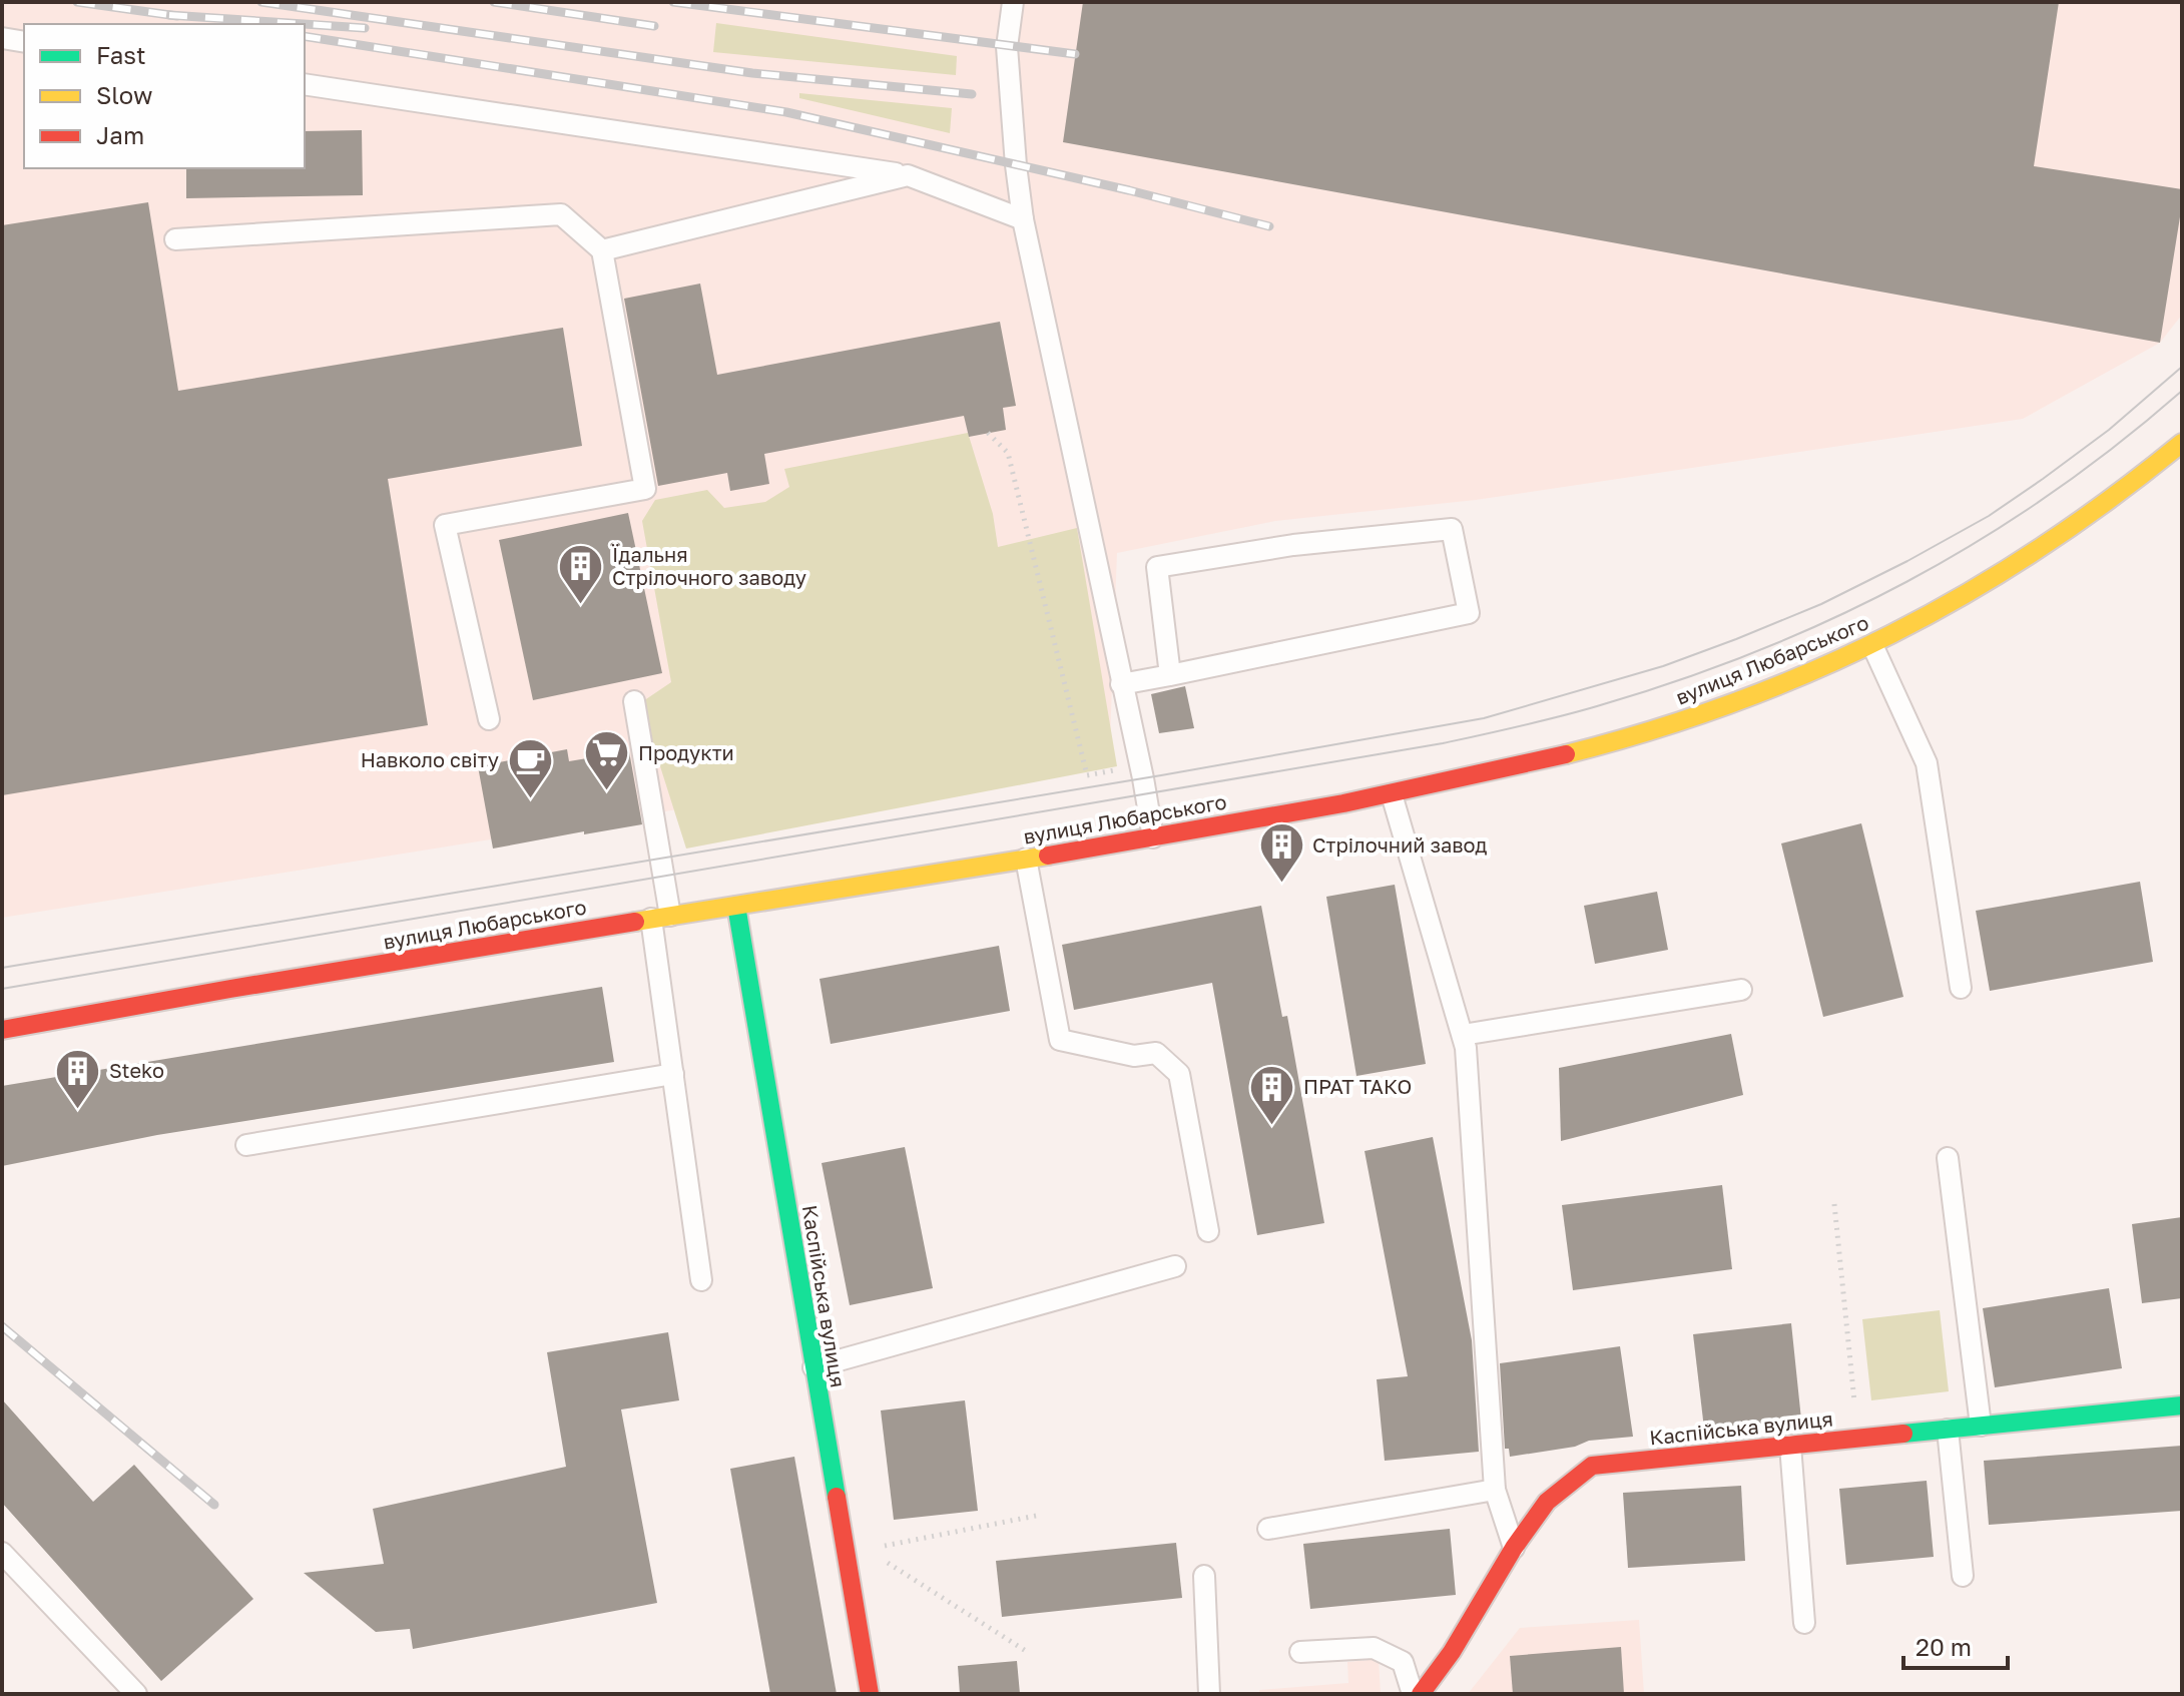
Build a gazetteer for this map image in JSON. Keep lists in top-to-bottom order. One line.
{"streets":{"main road":["вулиця Любарського","Каспійська вулиця"]},"crossings":[["вулиця Любарського","Каспійська вулиця"]],"places":{"building":["Їдальня Стрілочного заводу","Стрілочний завод","Steko","ПРАТ ТАКО"],"supermarket":["Продукти"],"cafe":["Навколо світу"]},"legend":["Fast","Slow","Jam"],"scale_bar":"20 m"}
